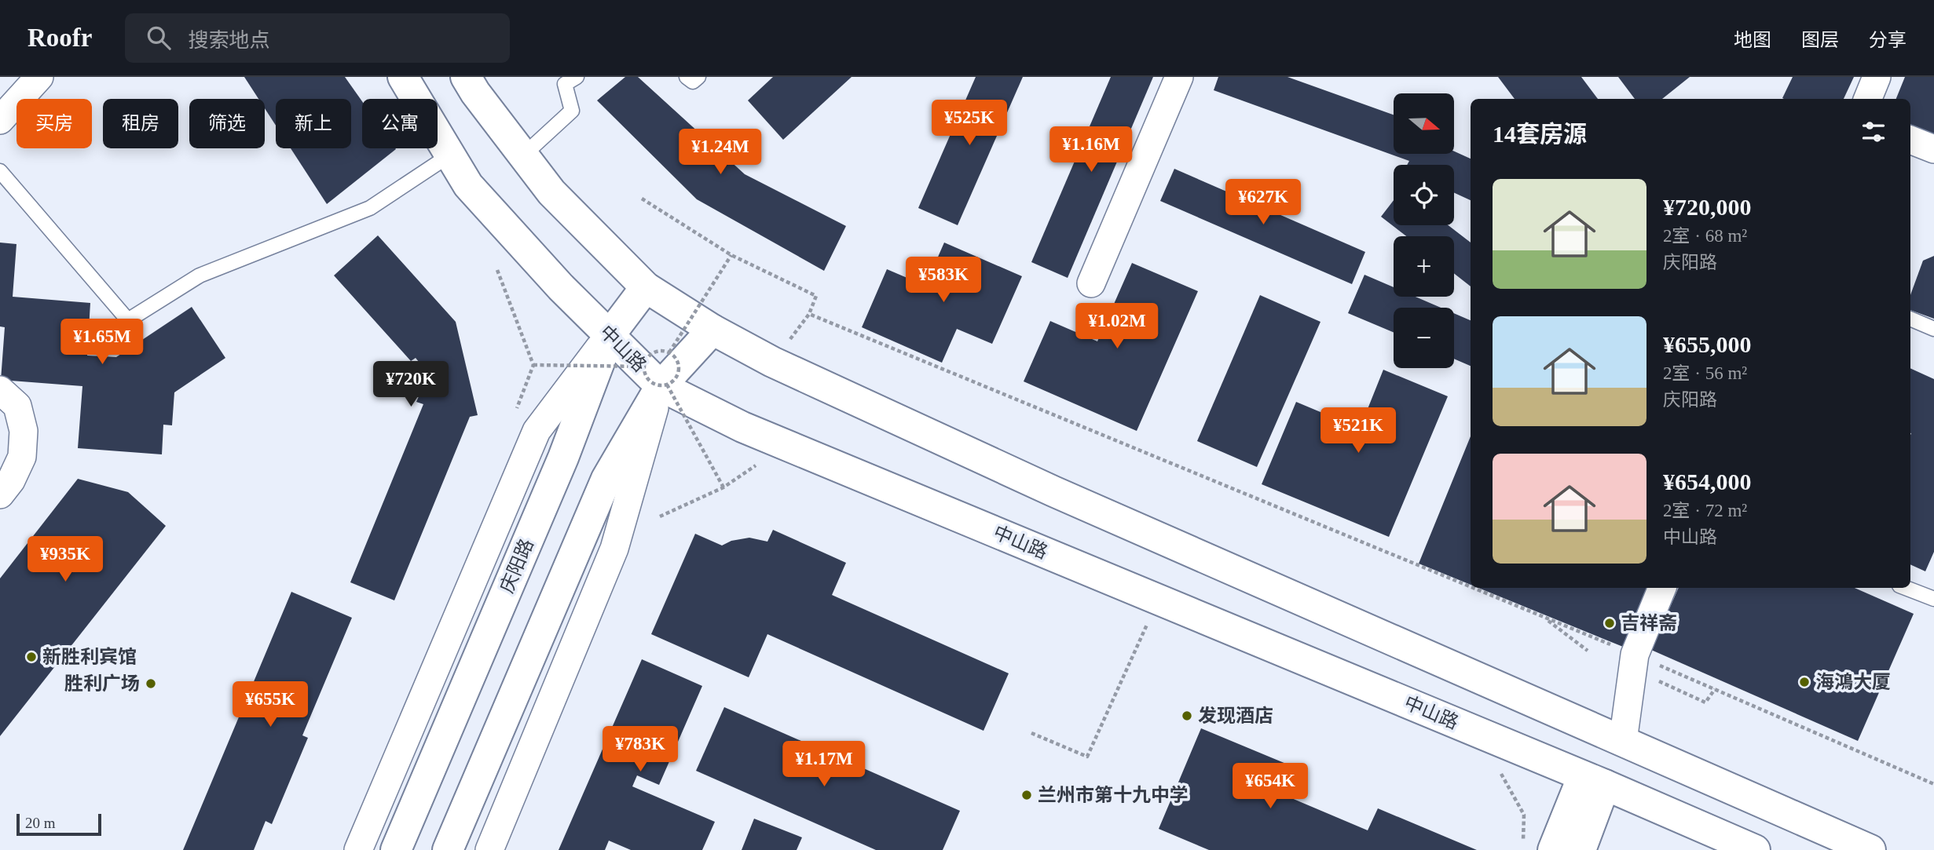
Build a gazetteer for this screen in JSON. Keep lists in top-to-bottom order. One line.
{"streets":{"main road":["中山路","庆阳路"]},"crossings":[["中山路","庆阳路"]],"places":["吉祥斋","新胜利宾馆","海鴻大厦","胜利广场","发现酒店","兰州市第十九中学"],"scale_bar":"20 m","north":"right","page":{"header":"Roofr","search":"搜索地点","nav":["地图","图层","分享"],"map_buttons":["+","−"],"chip":["买房","租房","筛选","新上","公寓"],"heading":"14套房源","price":["¥525K","¥1.16M","¥1.24M","¥627K","¥583K","¥1.02M","¥1.65M","¥720K","¥521K","¥935K","¥655K","¥783K","¥1.17M","¥654K"],"list":[{"name":"¥720,000","note":"2室 · 68 m² · 庆阳路"},{"name":"¥655,000","note":"2室 · 56 m² · 庆阳路"},{"name":"¥654,000","note":"2室 · 72 m² · 中山路"}],"scale":"20 m"}}
